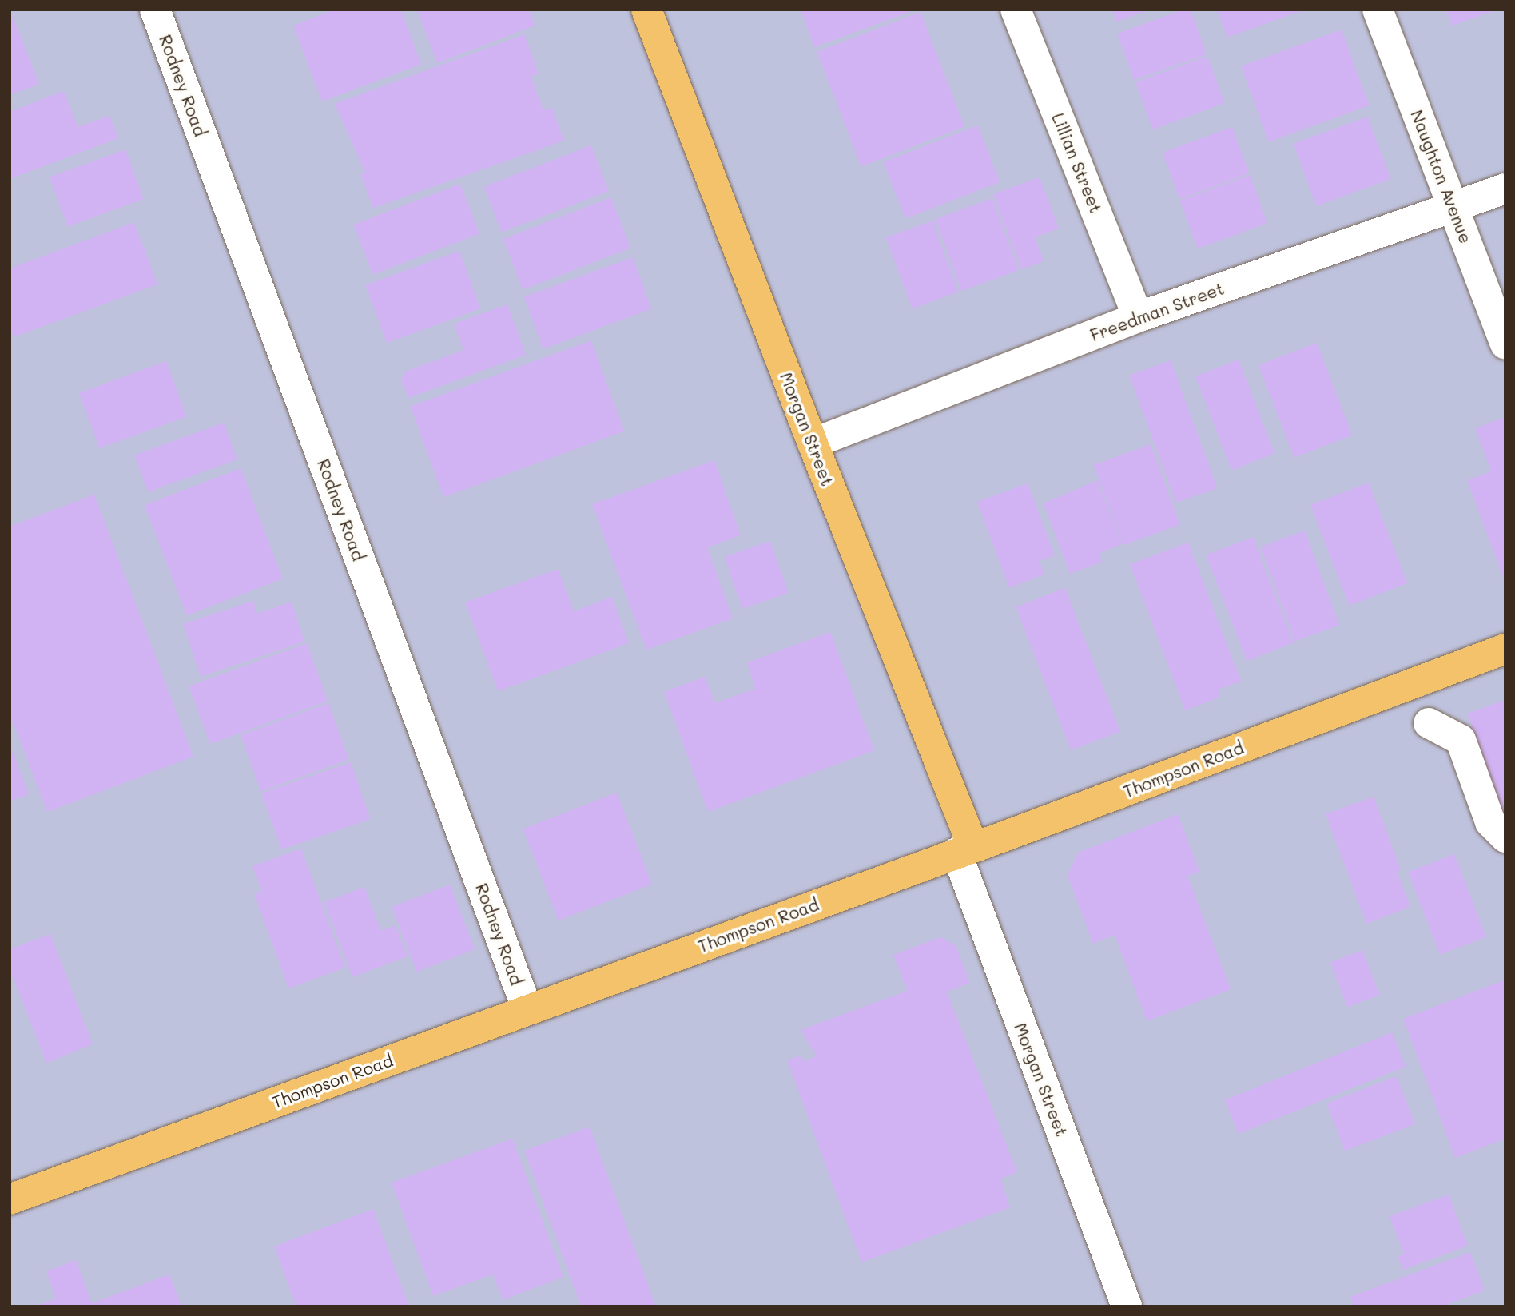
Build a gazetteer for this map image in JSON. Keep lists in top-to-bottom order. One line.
{"streets":{"main road":["Morgan Street","Thompson Road"],"street":["Rodney Road","Lillian Street","Naughton Avenue","Freedman Street"]},"crossings":[["Rodney Road","Thompson Road"],["Lillian Street","Freedman Street"],["Naughton Avenue","Freedman Street"],["Freedman Street","Morgan Street"],["Morgan Street","Thompson Road"]]}
